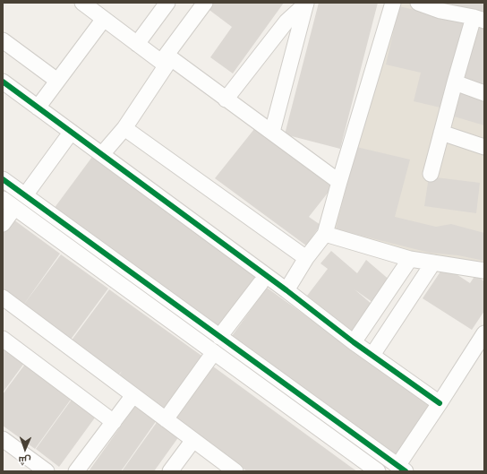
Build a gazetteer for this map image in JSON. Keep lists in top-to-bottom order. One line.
{"north":"bottom"}
